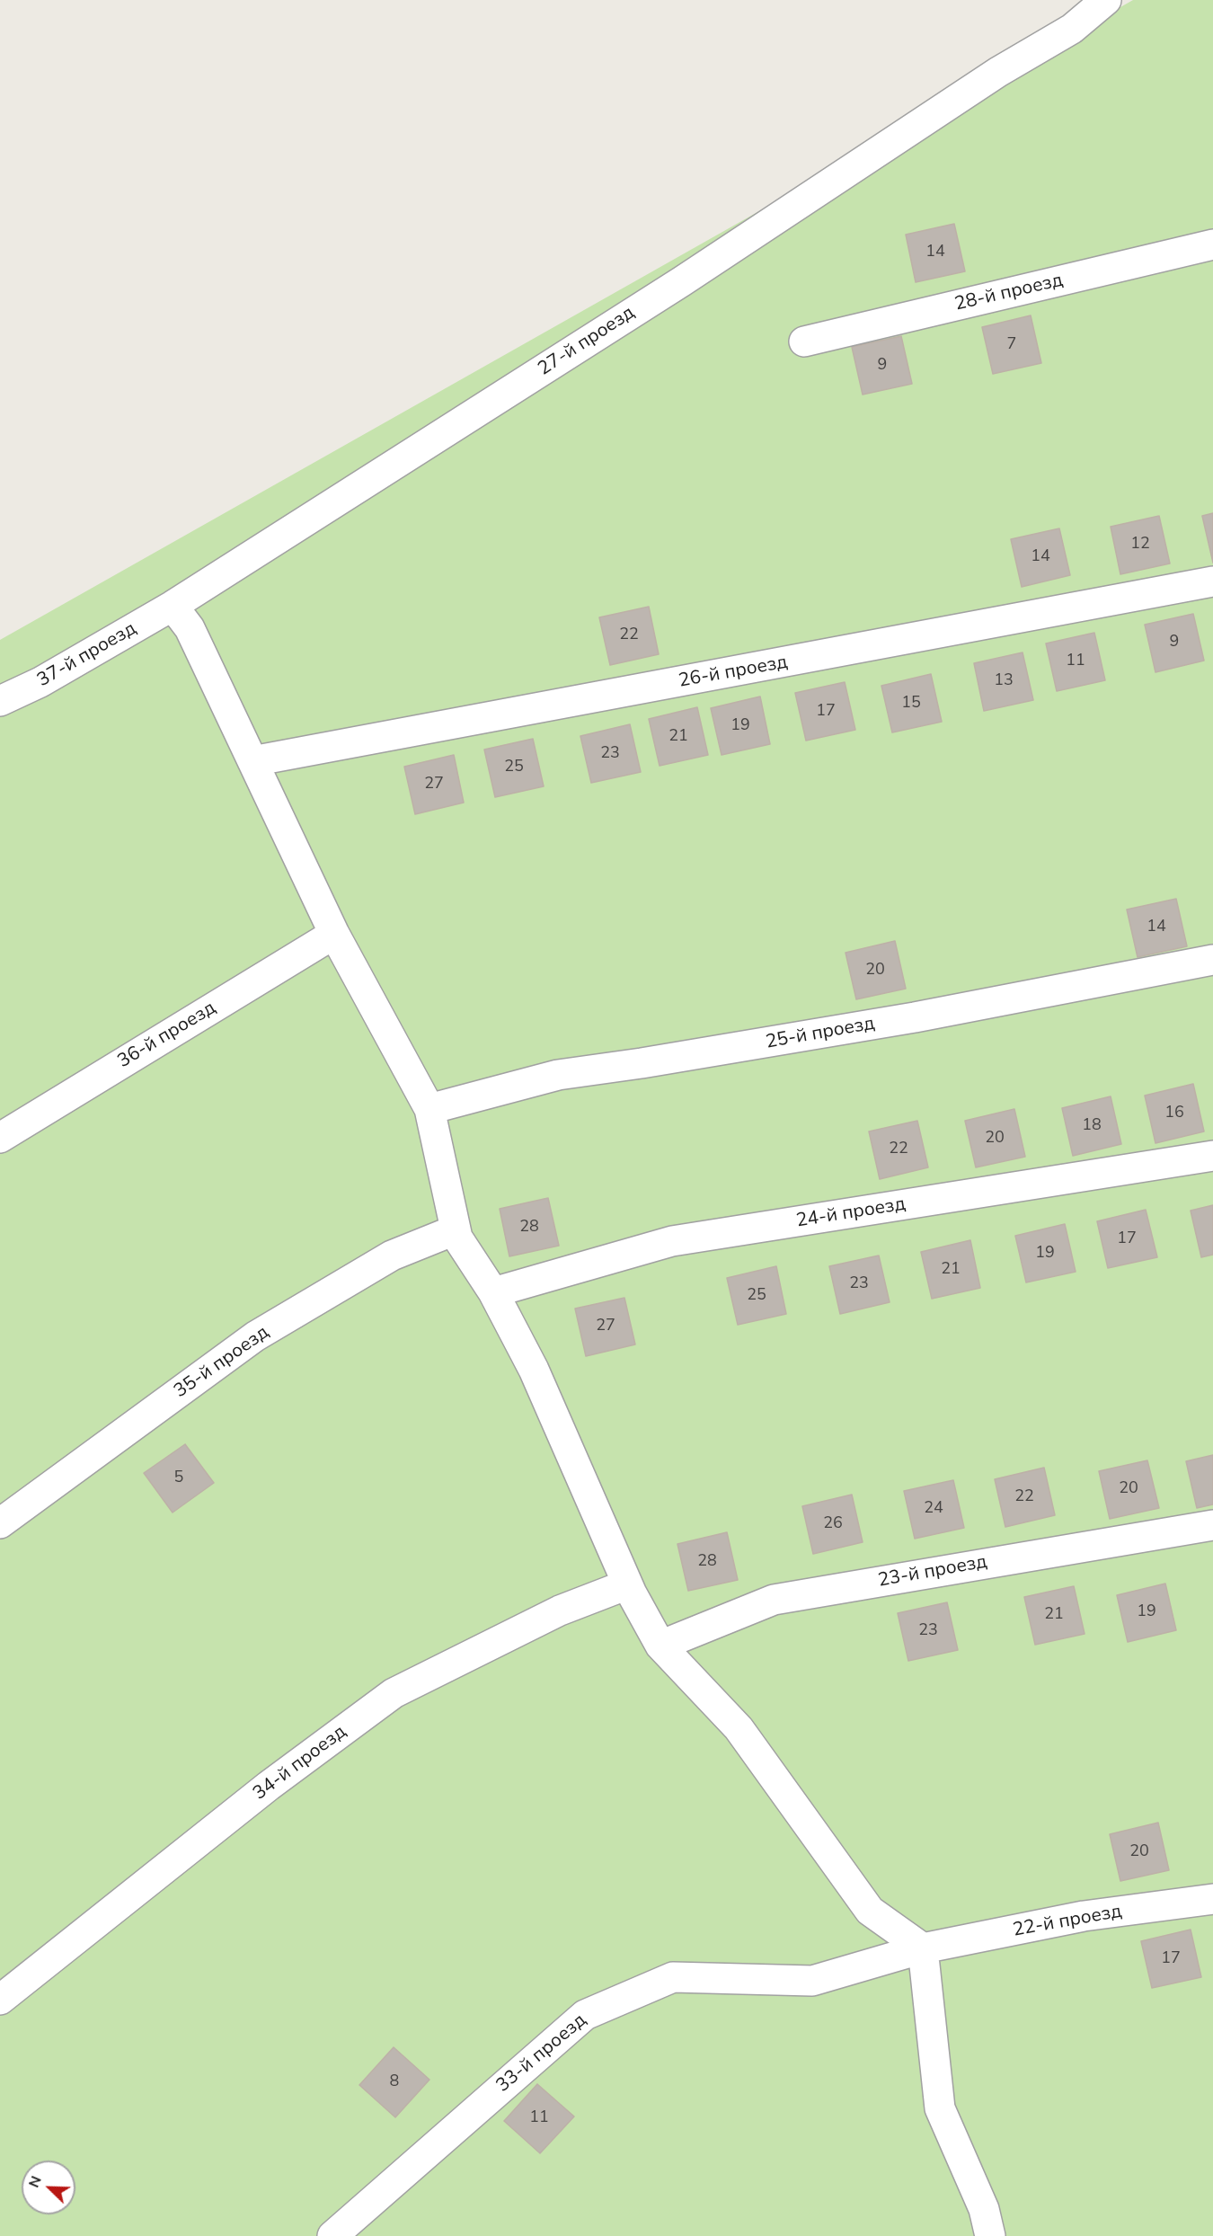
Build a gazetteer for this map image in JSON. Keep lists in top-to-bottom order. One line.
{"streets":{"street":["28-й проезд","27-й проезд","37-й проезд","26-й проезд","25-й проезд","36-й проезд","24-й проезд","35-й проезд","23-й проезд","34-й проезд","22-й проезд","33-й проезд"]},"crossings":[["27-й проезд","37-й проезд"],["22-й проезд","33-й проезд"]],"house_numbers":["14","7","9","12","14","22","9","11","13","15","17","19","21","23","25","27","14","20","16","18","20","22","28","17","19","21","23","25","27","5","20","22","24","26","28","19","21","23","20","17","8","11"],"north":"top left"}
